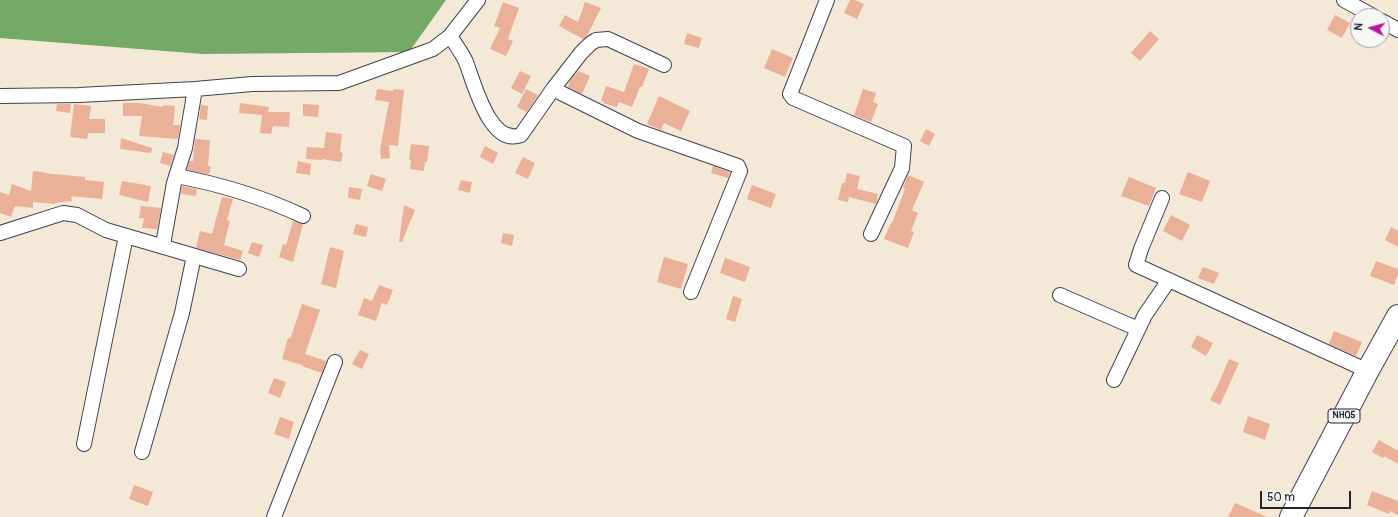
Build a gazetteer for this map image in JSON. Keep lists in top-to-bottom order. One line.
{"streets":{"main road":["NH05"]},"scale_bar":"50 m","north":"left"}
